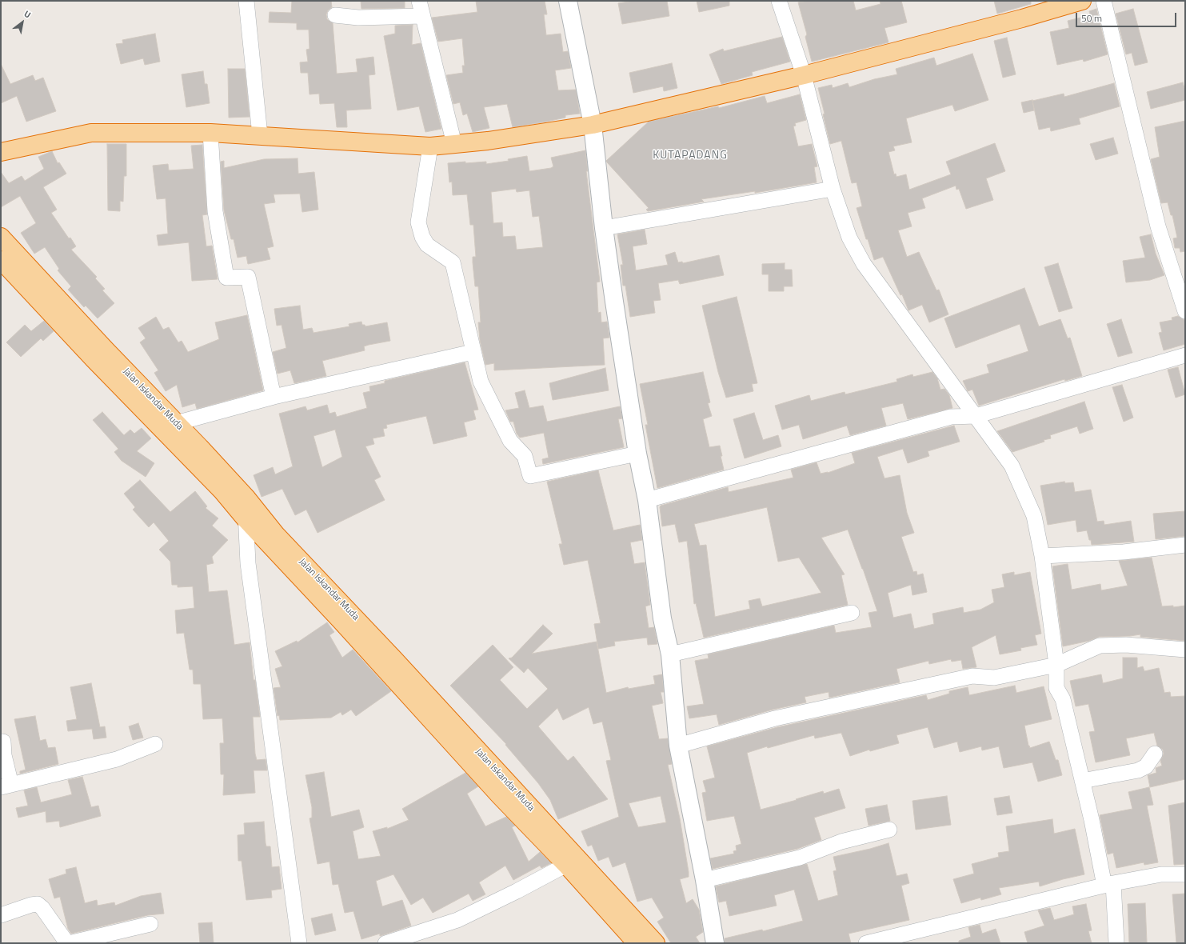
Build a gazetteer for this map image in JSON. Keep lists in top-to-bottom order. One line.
{"streets":{"highway":["Jalan Iskandar Muda"]},"districts":["KUTAPADANG"],"scale_bar":"50 m","north":"top right"}
